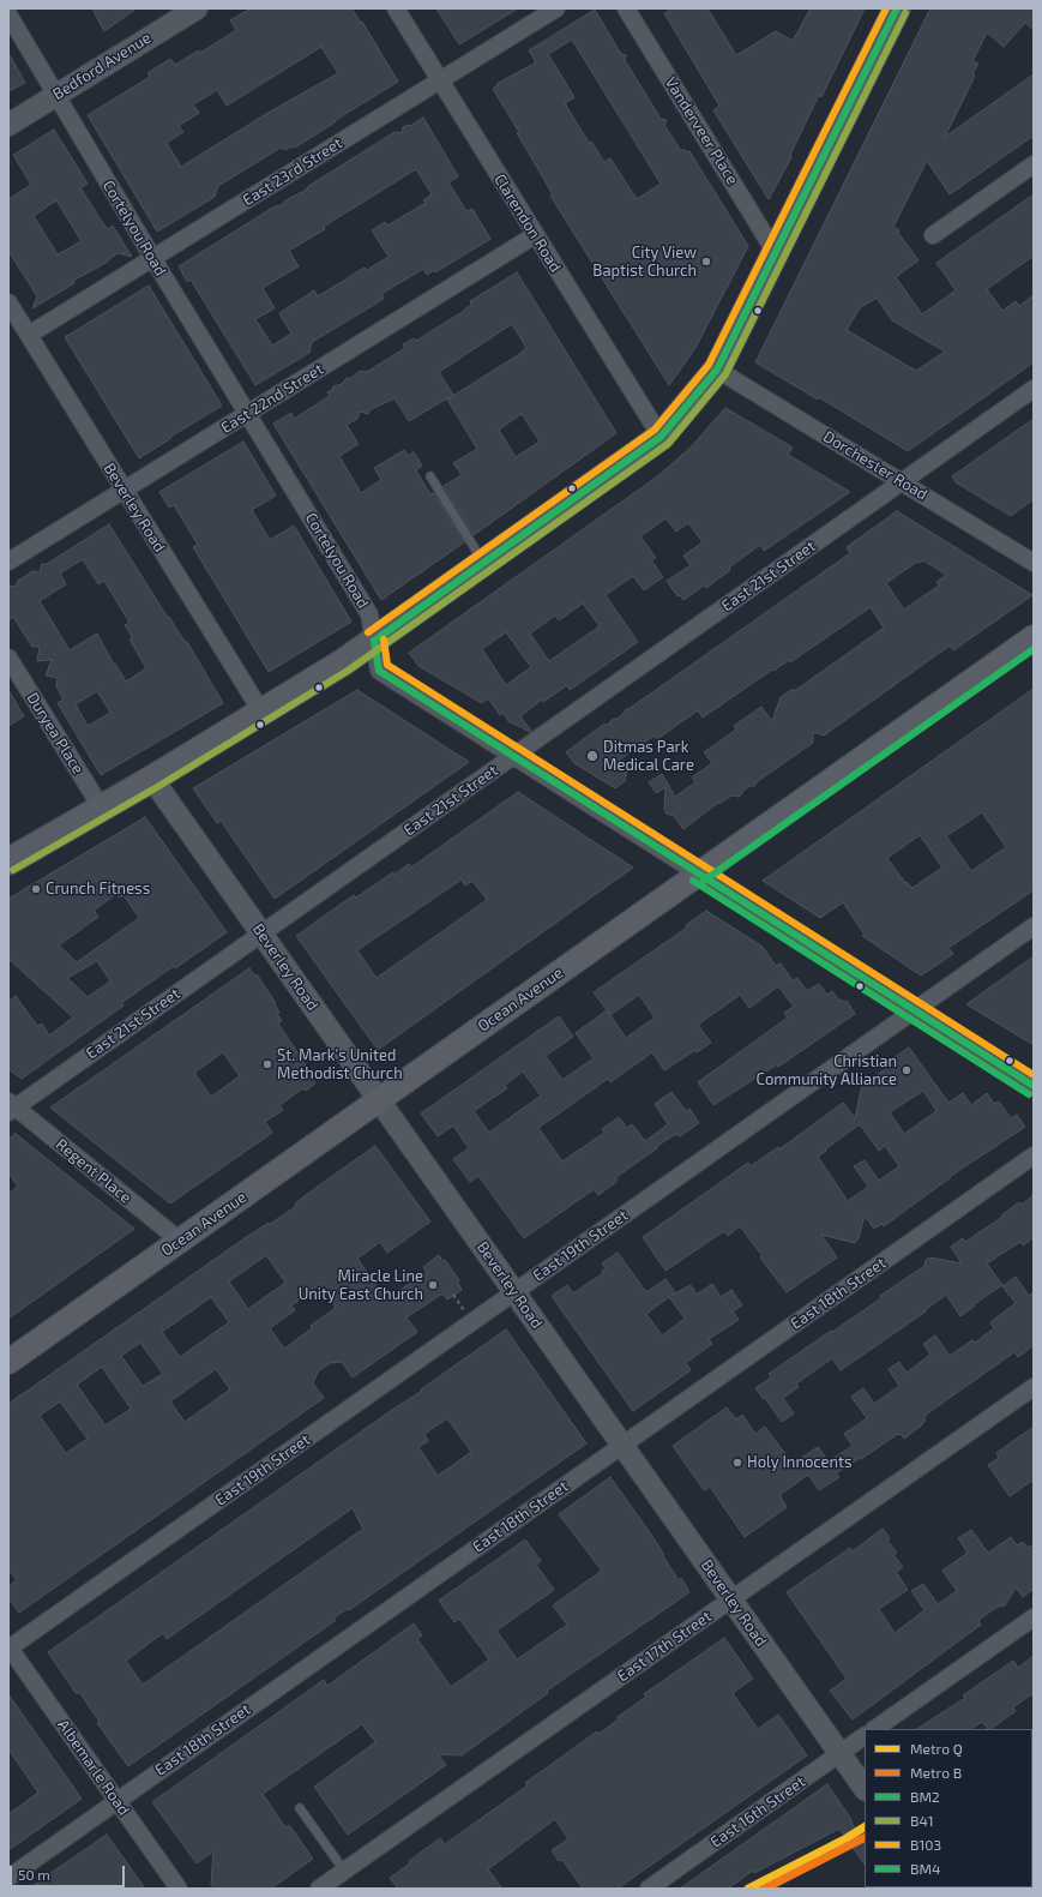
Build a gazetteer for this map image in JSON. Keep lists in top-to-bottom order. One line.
{"streets":{"main road":["Ocean Avenue"],"street":["Bedford Avenue","Vanderveer Place","East 23rd Street","Clarendon Road","Cortelyou Road","East 22nd Street","Dorchester Road","Beverley Road","East 21st Street","Duryea Place","Regent Place","East 19th Street","East 18th Street","East 17th Street","Albemarle Road","East 16th Street"]},"crossings":[["Bedford Avenue","Cortelyou Road"],["East 23rd Street","Clarendon Road"],["East 23rd Street","Cortelyou Road"],["East 23rd Street","Beverley Road"],["Clarendon Road","East 22nd Street"],["Cortelyou Road","East 22nd Street"],["Cortelyou Road","East 21st Street"],["Cortelyou Road","Ocean Avenue"],["Cortelyou Road","East 19th Street"],["East 22nd Street","Beverley Road"],["Dorchester Road","East 21st Street"],["Beverley Road","East 21st Street"],["Beverley Road","Ocean Avenue"],["Beverley Road","East 19th Street"],["Beverley Road","East 18th Street"],["Beverley Road","East 17th Street"],["Beverley Road","East 16th Street"],["East 21st Street","Regent Place"],["Ocean Avenue","Regent Place"],["East 19th Street","Albemarle Road"],["East 18th Street","Albemarle Road"]],"places":["City View Baptist Church","Ditmas Park Medical Care","Crunch Fitness","St. Mark's United Methodist Church","Christian Community Alliance","Miracle Line Unity East Church","Holy Innocents"],"lines":["transit line BM2","transit line B103","transit line B41","transit line BM4","metro line Q","metro line B"],"legend":["Metro Q","Metro B","BM2","B41","B103","BM4"],"scale_bar":"50 m"}
